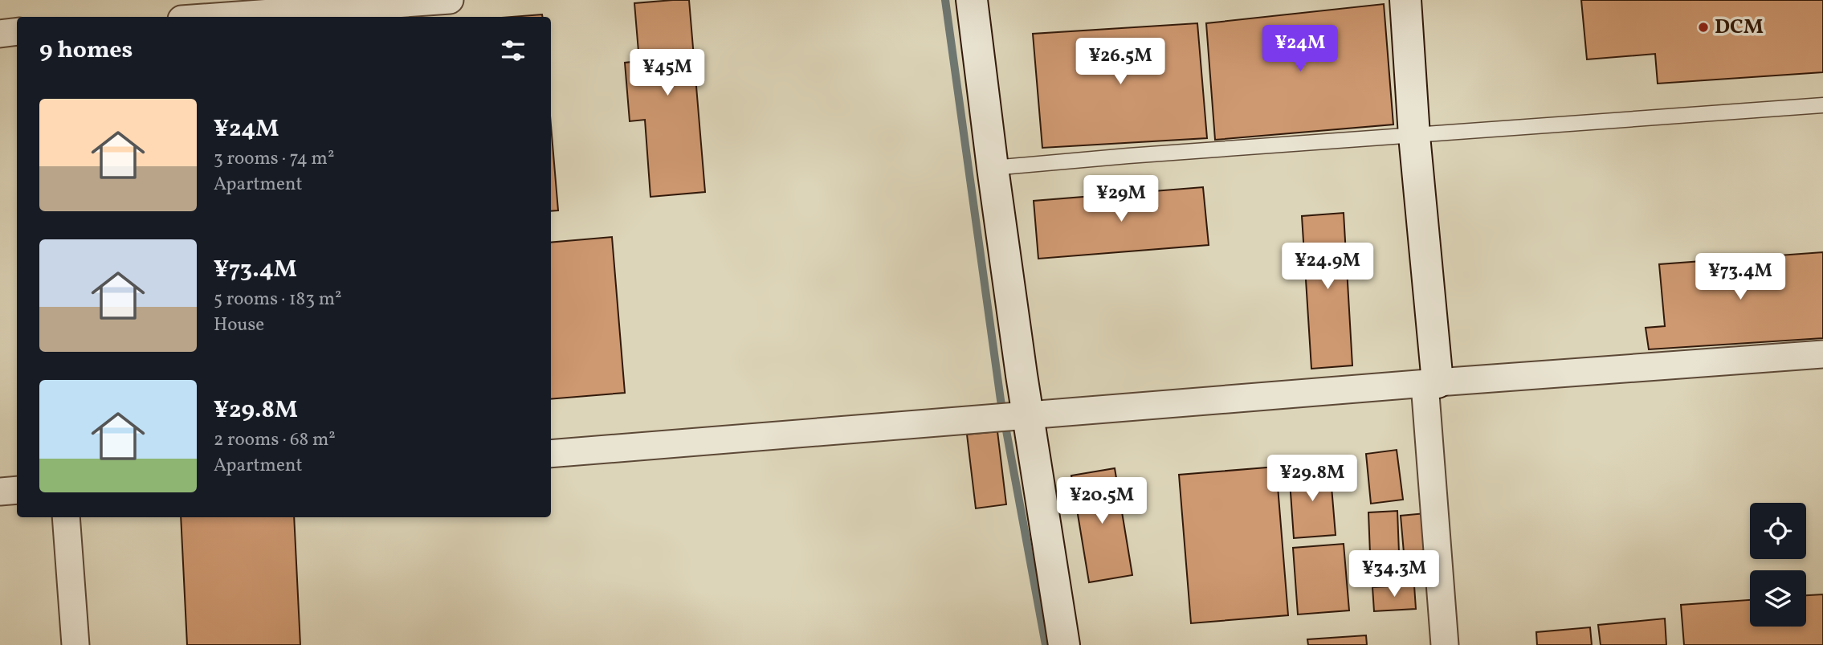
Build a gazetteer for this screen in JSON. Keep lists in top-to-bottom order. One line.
{"places":["DCM"],"page":{"heading":"9 homes","price":["¥24M","¥26.5M","¥45M","¥29M","¥24.9M","¥73.4M","¥29.8M","¥20.5M","¥34.3M"],"list":[{"name":"¥24M","note":"3 rooms · 74 m² · Apartment"},{"name":"¥73.4M","note":"5 rooms · 183 m² · House"},{"name":"¥29.8M","note":"2 rooms · 68 m² · Apartment"}]}}
